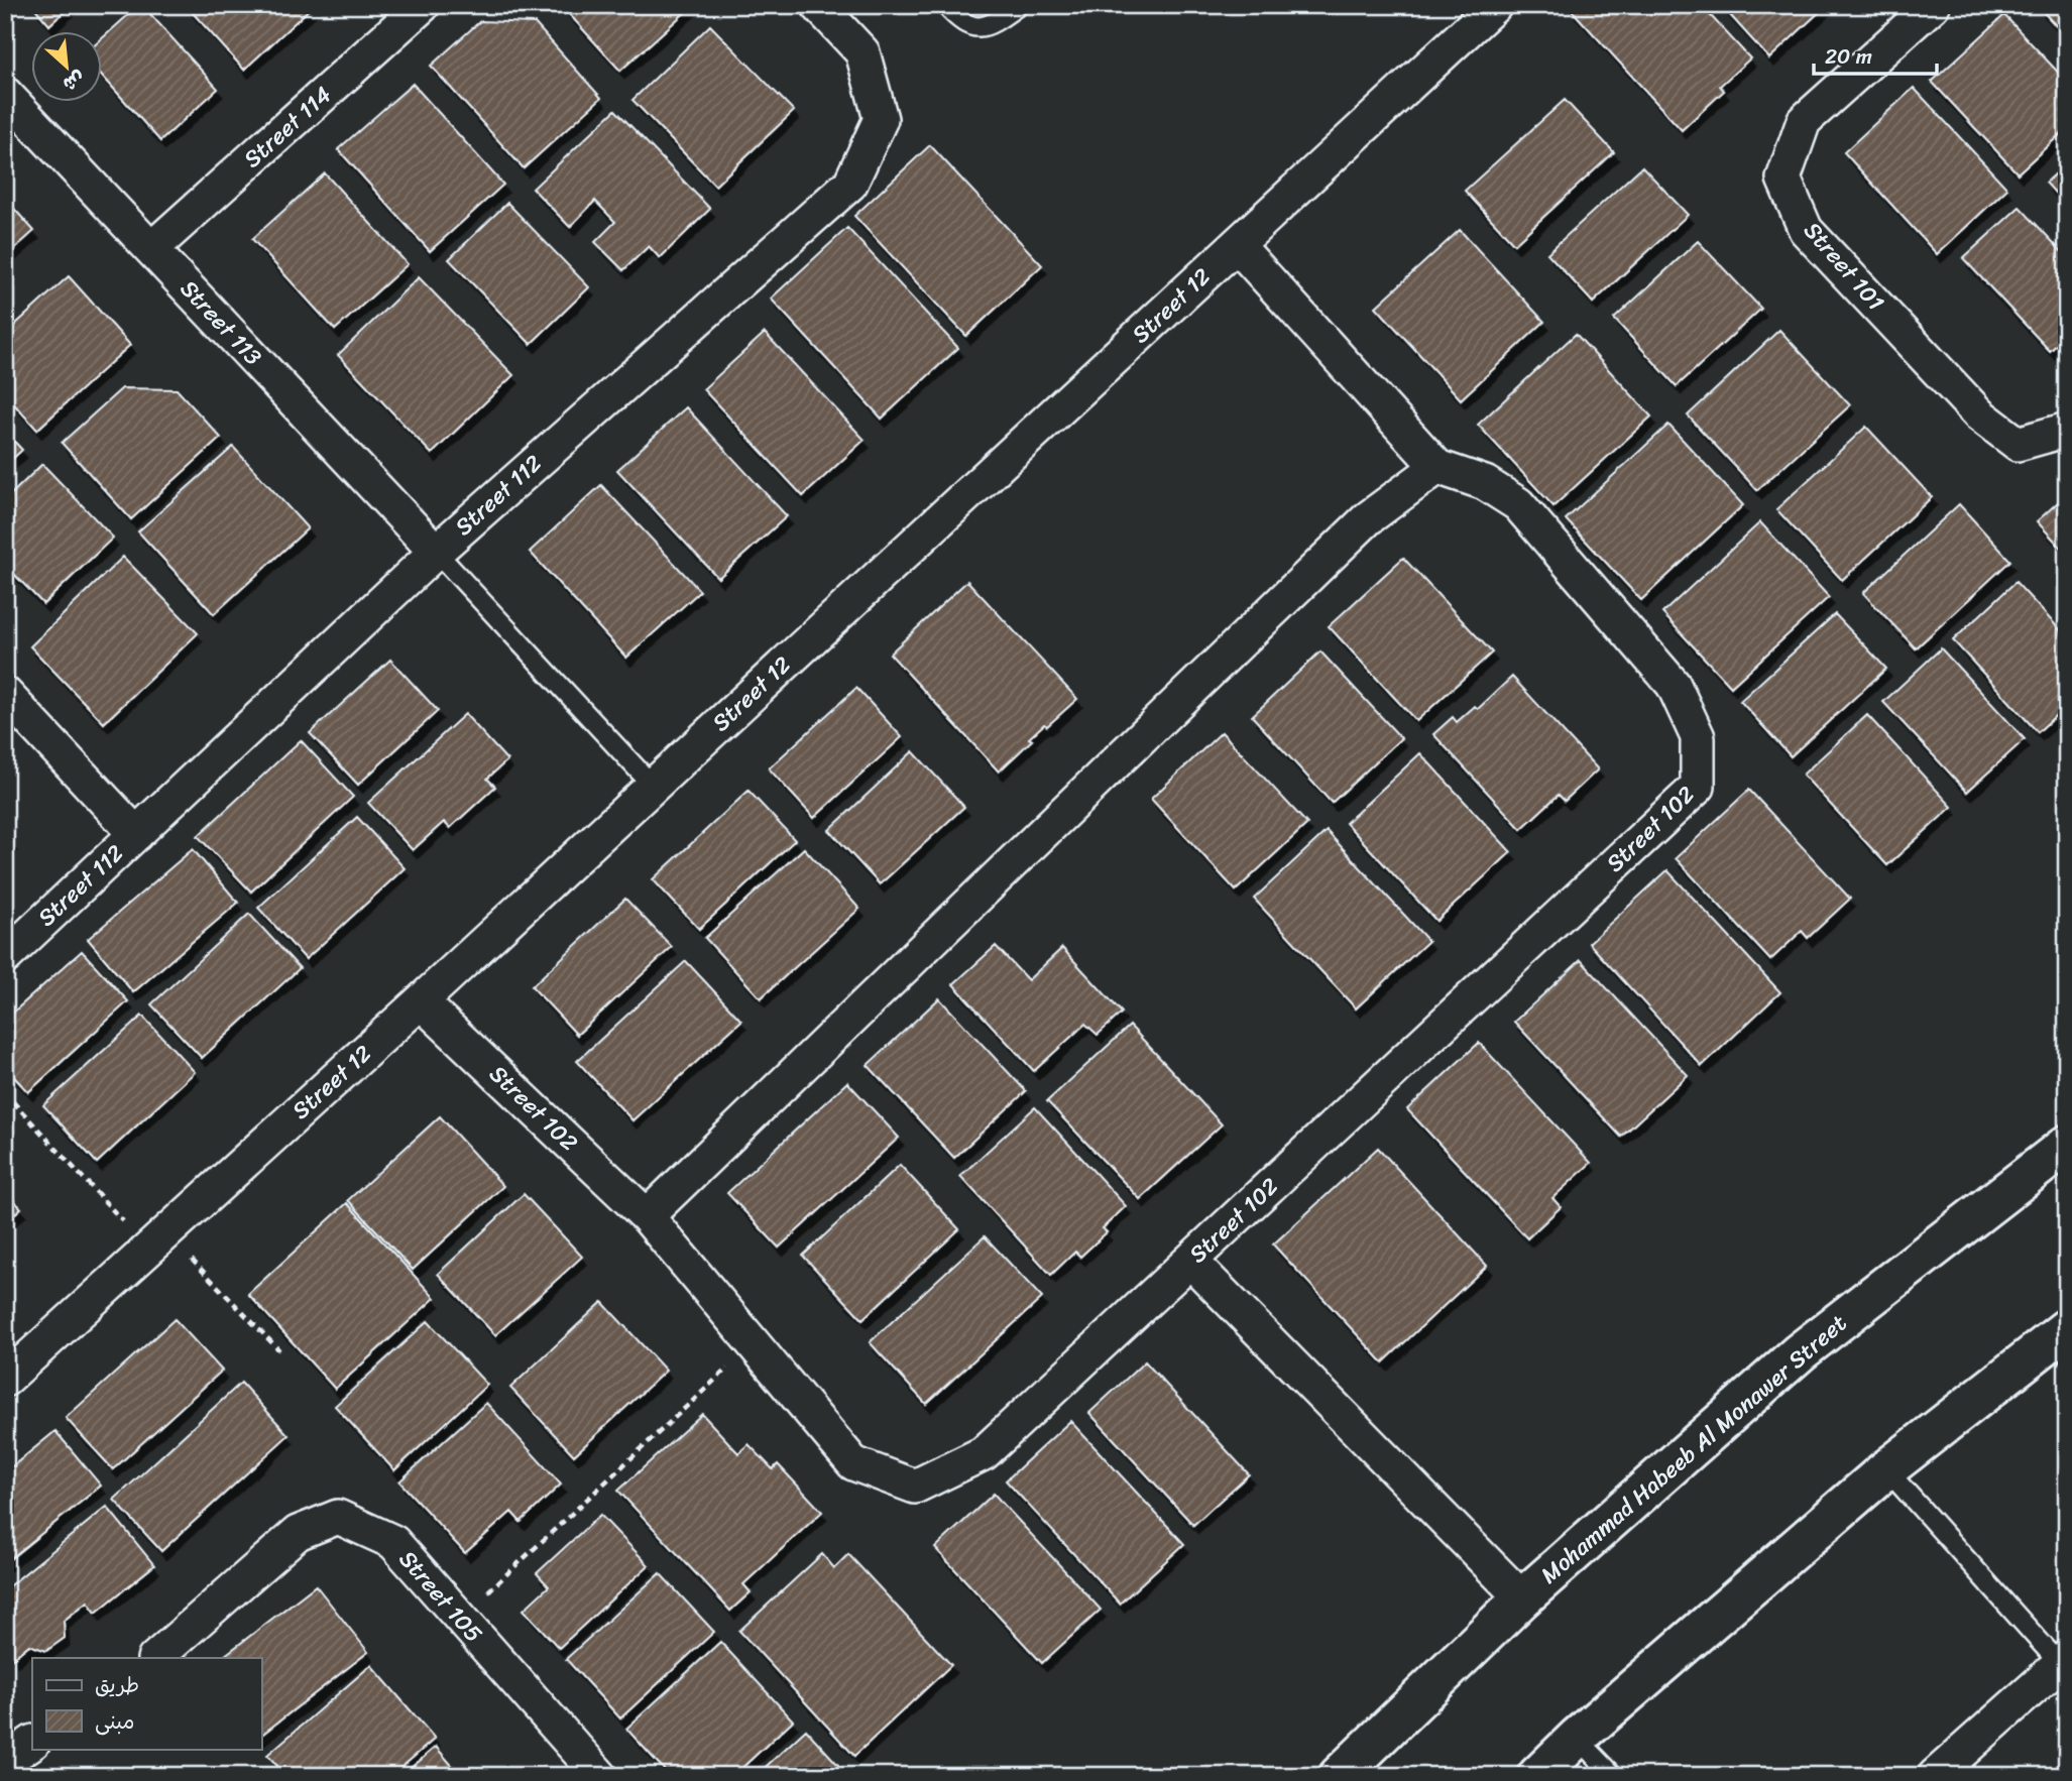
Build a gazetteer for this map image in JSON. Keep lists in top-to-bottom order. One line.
{"streets":{"main road":["Mohammad Habeeb Al Monawer Street"],"street":["Street 114","Street 101","Street 12","Street 113","Street 112","Street 102","Street 105"]},"crossings":[["Street 114","Street 113"],["Street 12","Street 102"],["Street 113","Street 112"]],"legend":["طريق","مبنى"],"scale_bar":"20 m","north":"bottom right"}
